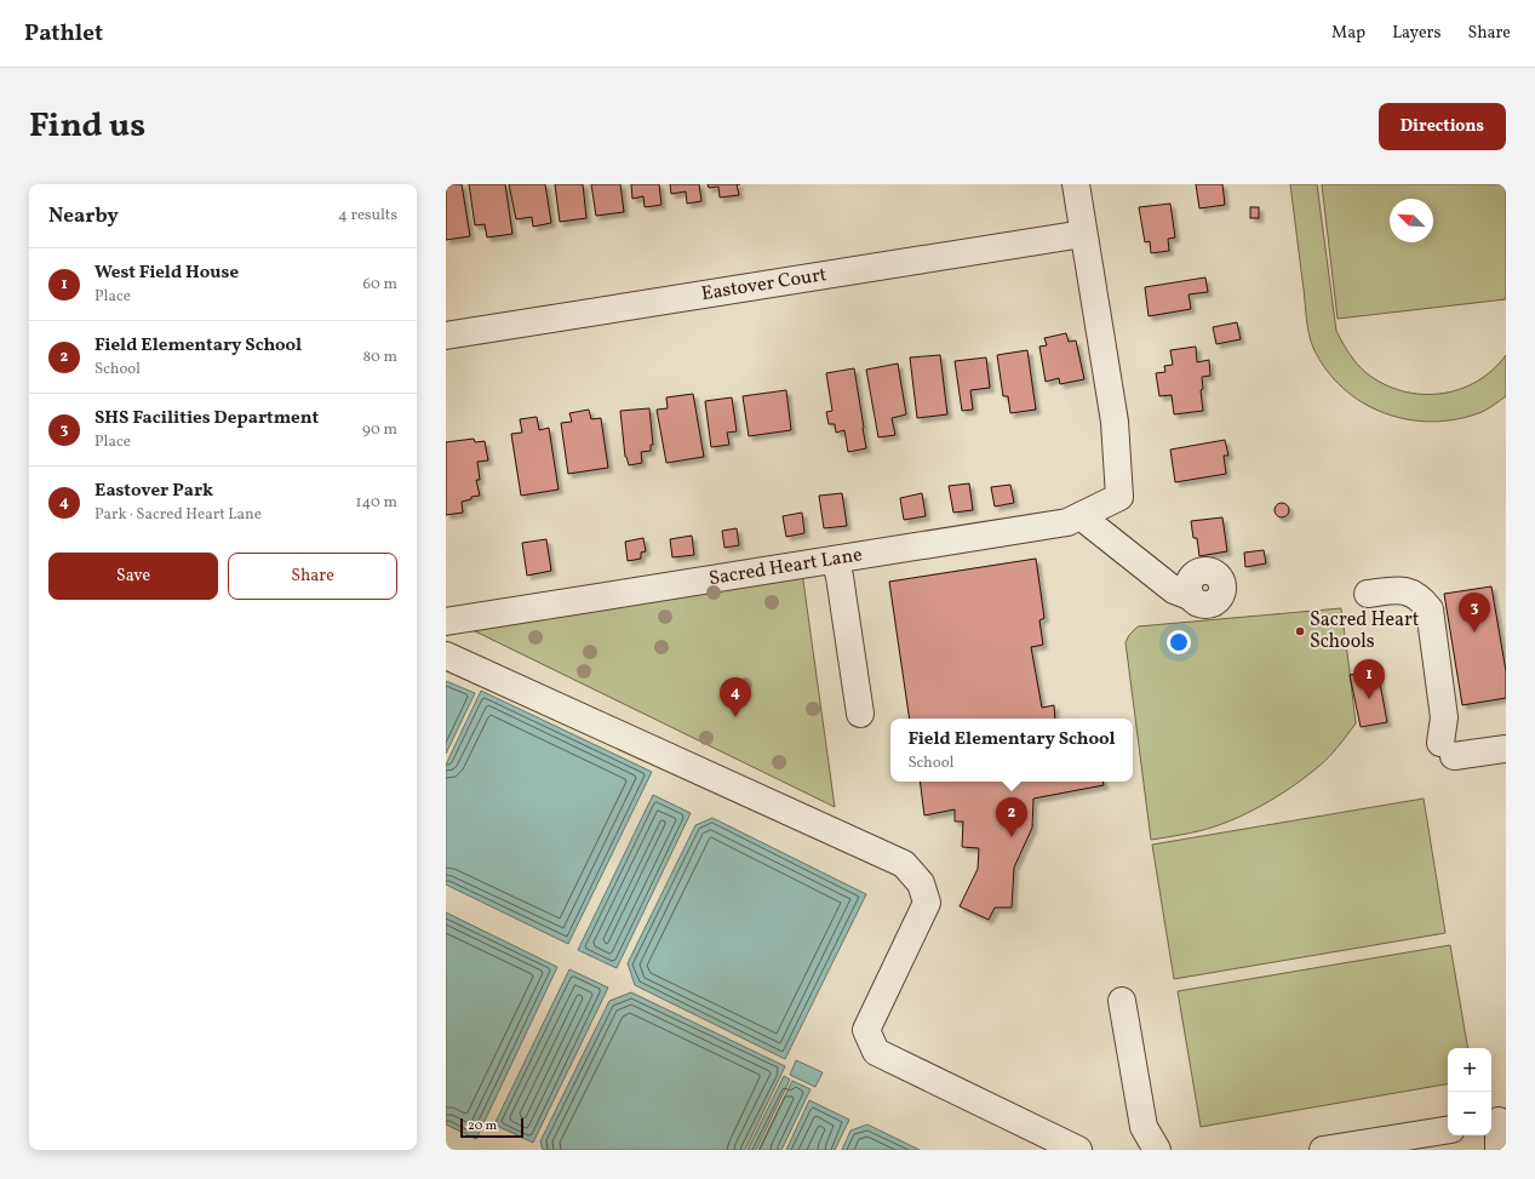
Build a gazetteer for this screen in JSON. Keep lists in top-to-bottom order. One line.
{"streets":{"street":["Eastover Court","Sacred Heart Lane"]},"crossings":[["Eastover Court","Sacred Heart Lane"]],"places":["Sacred Heart Schools"],"scale_bar":"20 m","north":"top left","page":{"header":"Pathlet","nav":["Map","Layers","Share"],"title":"Find us","buttons":["Directions",["Save","Share"]],"heading":["Nearby","4 results"],"list":[{"mark":"1","name":"West Field House","note":"Place","value":"60 m"},{"mark":"2","name":"Field Elementary School","note":"School","value":"80 m"},{"mark":"3","name":"SHS Facilities Department","note":"Place","value":"90 m"},{"mark":"4","name":"Eastover Park","note":"Park · Sacred Heart Lane","value":"140 m"}],"pins":["3","1","4","2"],"popup":["Field Elementary School","School"],"map_buttons":["+","−"],"scale":"20 m"}}
